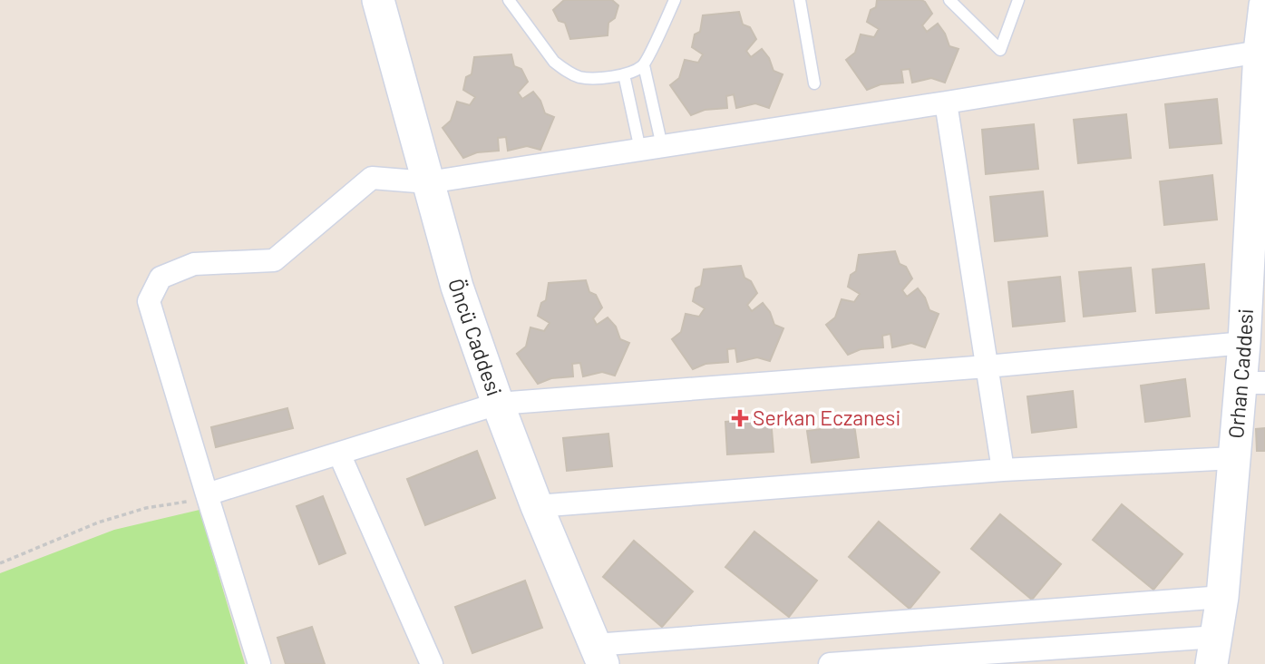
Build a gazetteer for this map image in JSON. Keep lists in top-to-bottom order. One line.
{"streets":{"street":["Öncü Caddesi","Orhan Caddesi"]},"places":{"health":["Serkan Eczanesi"]}}
